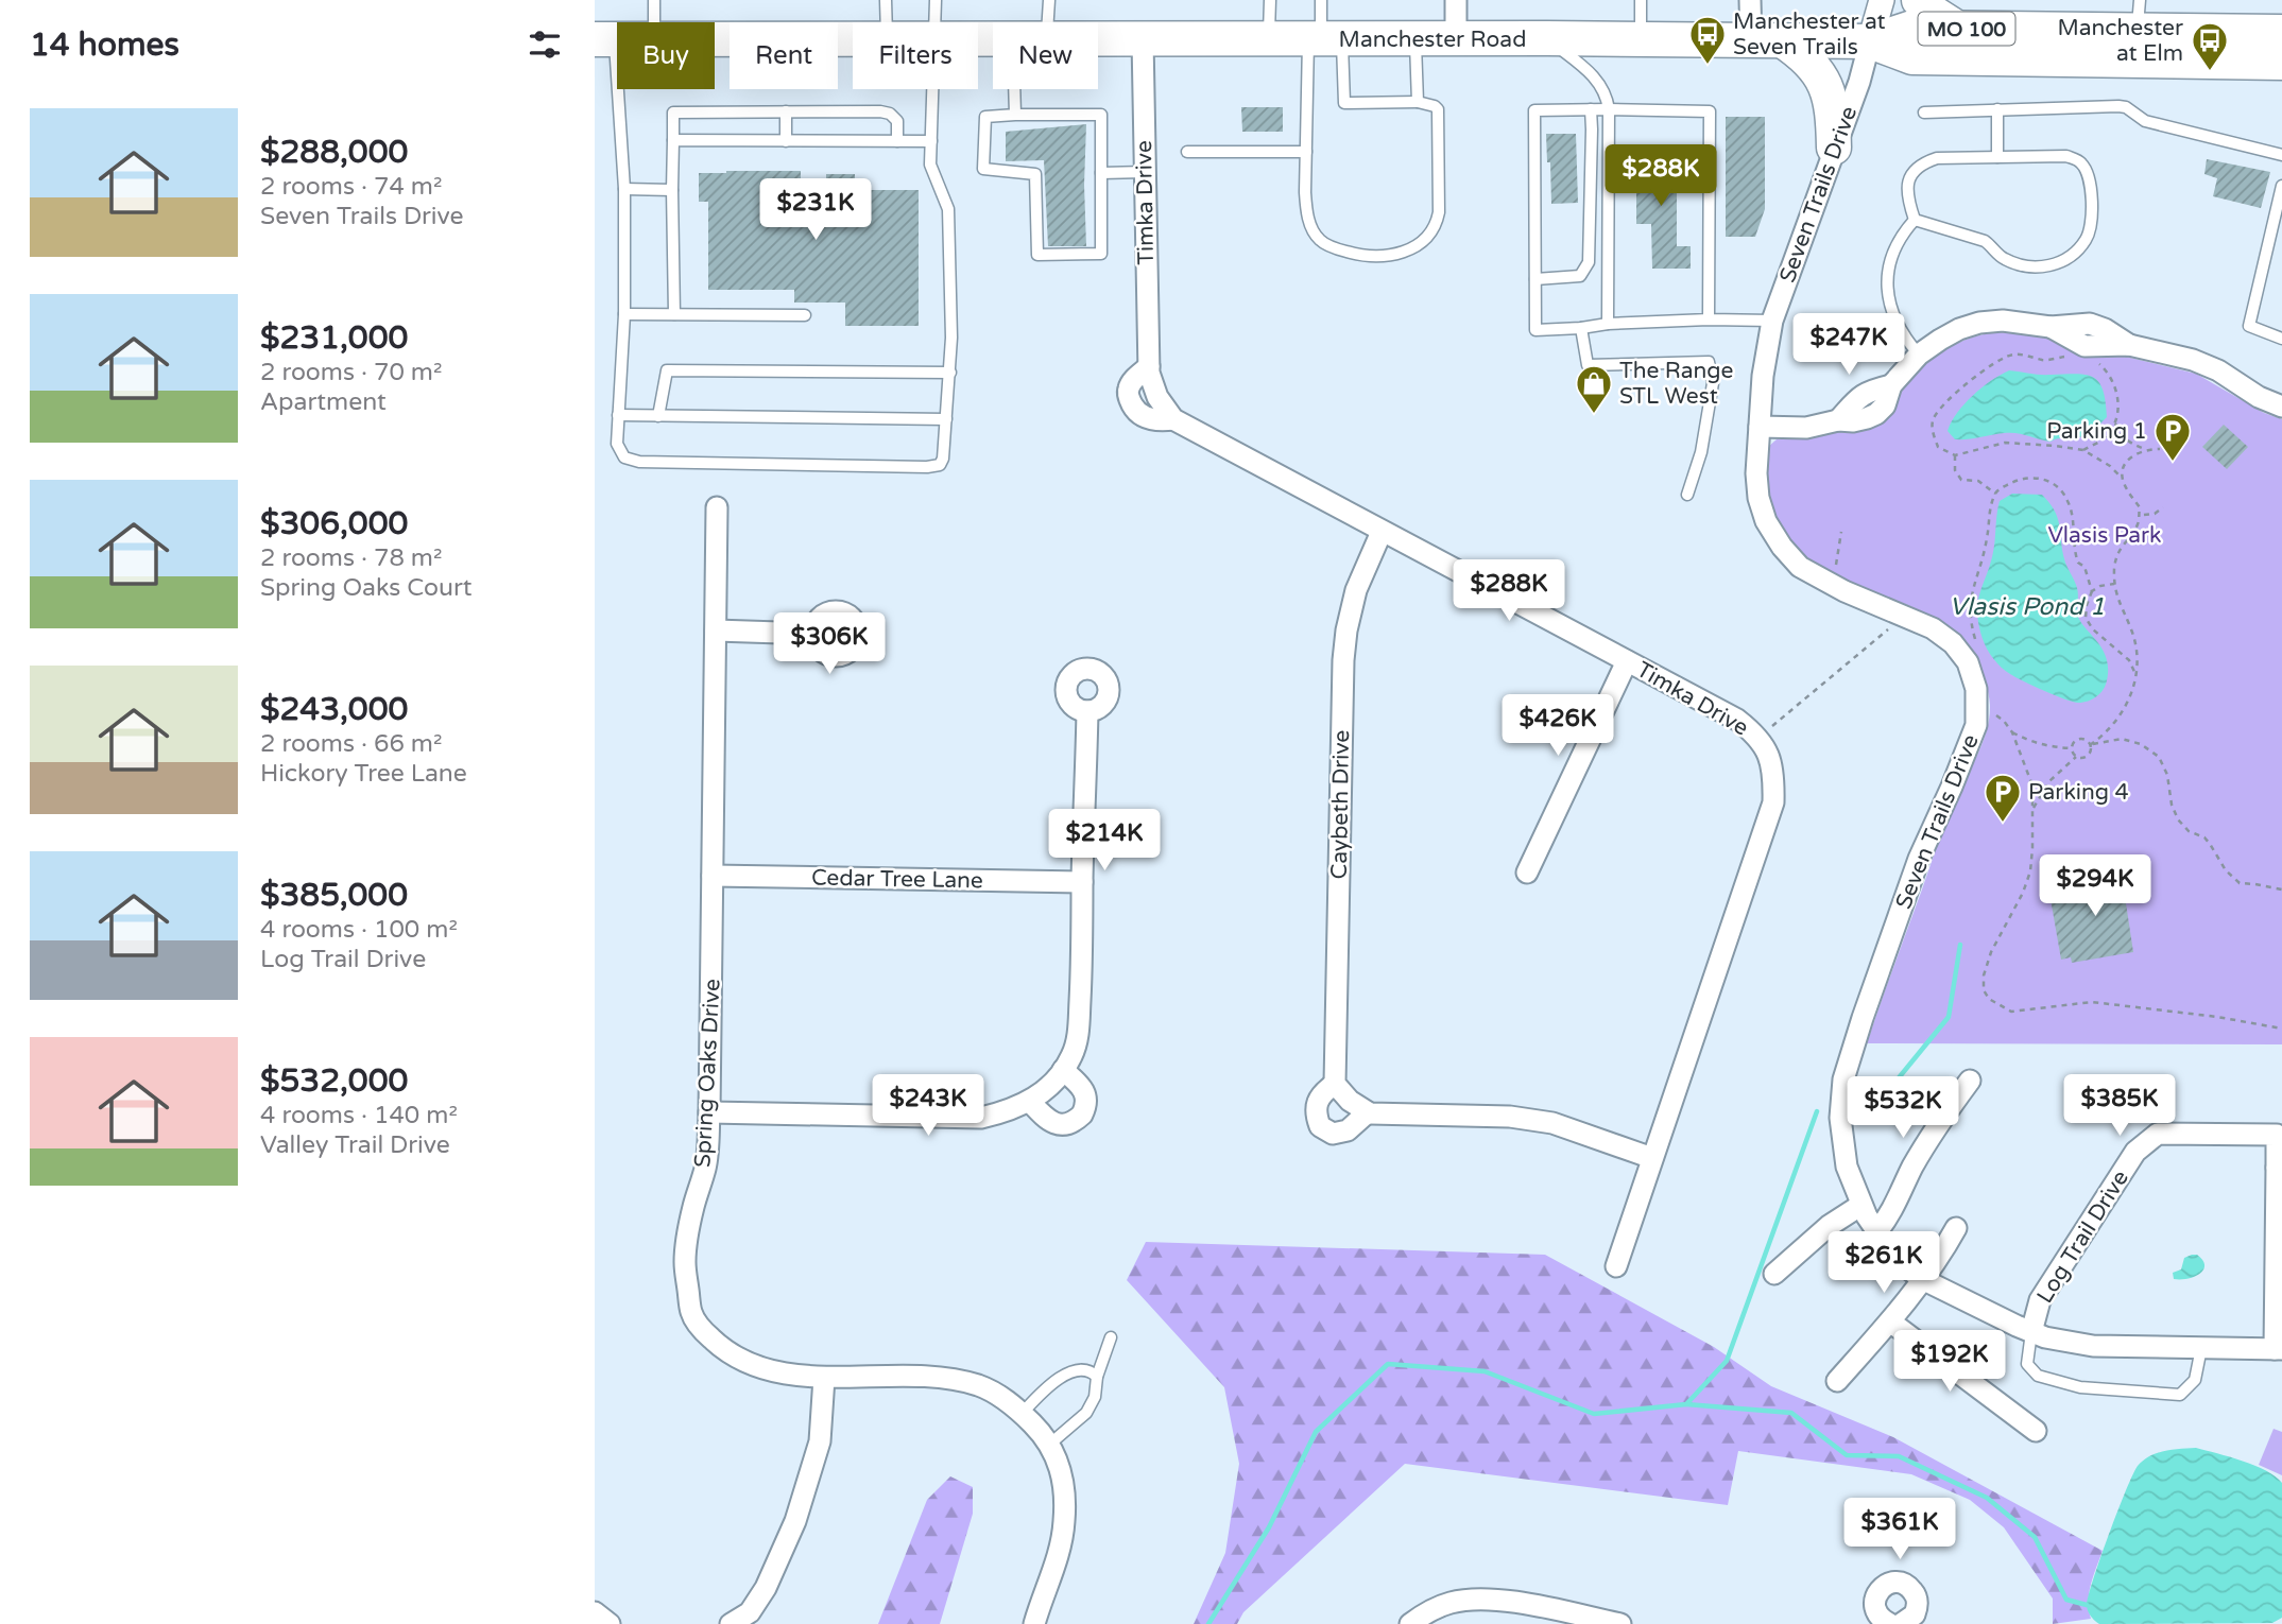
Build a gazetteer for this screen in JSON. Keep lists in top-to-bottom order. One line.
{"streets":{"highway":["MO 100","Manchester Road"],"street":["Seven Trails Drive","Timka Drive","Caybeth Drive","Cedar Tree Lane","Spring Oaks Drive","Log Trail Drive"]},"crossings":[["Manchester Road","Seven Trails Drive"],["Manchester Road","Timka Drive"],["Seven Trails Drive","Log Trail Drive"],["Timka Drive","Caybeth Drive"],["Cedar Tree Lane","Spring Oaks Drive"]],"water":["Vlasis Pond 1"],"parks":["Vlasis Park"],"places":{"bus stop":["Manchester at Seven Trails","Manchester at Elm"],"shop":["The Range STL West"],"parking":["Parking 1","Parking 4"]},"page":{"heading":"14 homes","chip":["Buy","Rent","Filters","New"],"list":[{"name":"$288,000","note":"2 rooms · 74 m² · Seven Trails Drive"},{"name":"$231,000","note":"2 rooms · 70 m² · Apartment"},{"name":"$306,000","note":"2 rooms · 78 m² · Spring Oaks Court"},{"name":"$243,000","note":"2 rooms · 66 m² · Hickory Tree Lane"},{"name":"$385,000","note":"4 rooms · 100 m² · Log Trail Drive"},{"name":"$532,000","note":"4 rooms · 140 m² · Valley Trail Drive"}],"price":["$288K","$231K","$247K","$288K","$306K","$426K","$214K","$294K","$243K","$385K","$532K","$261K","$192K","$361K"]}}
